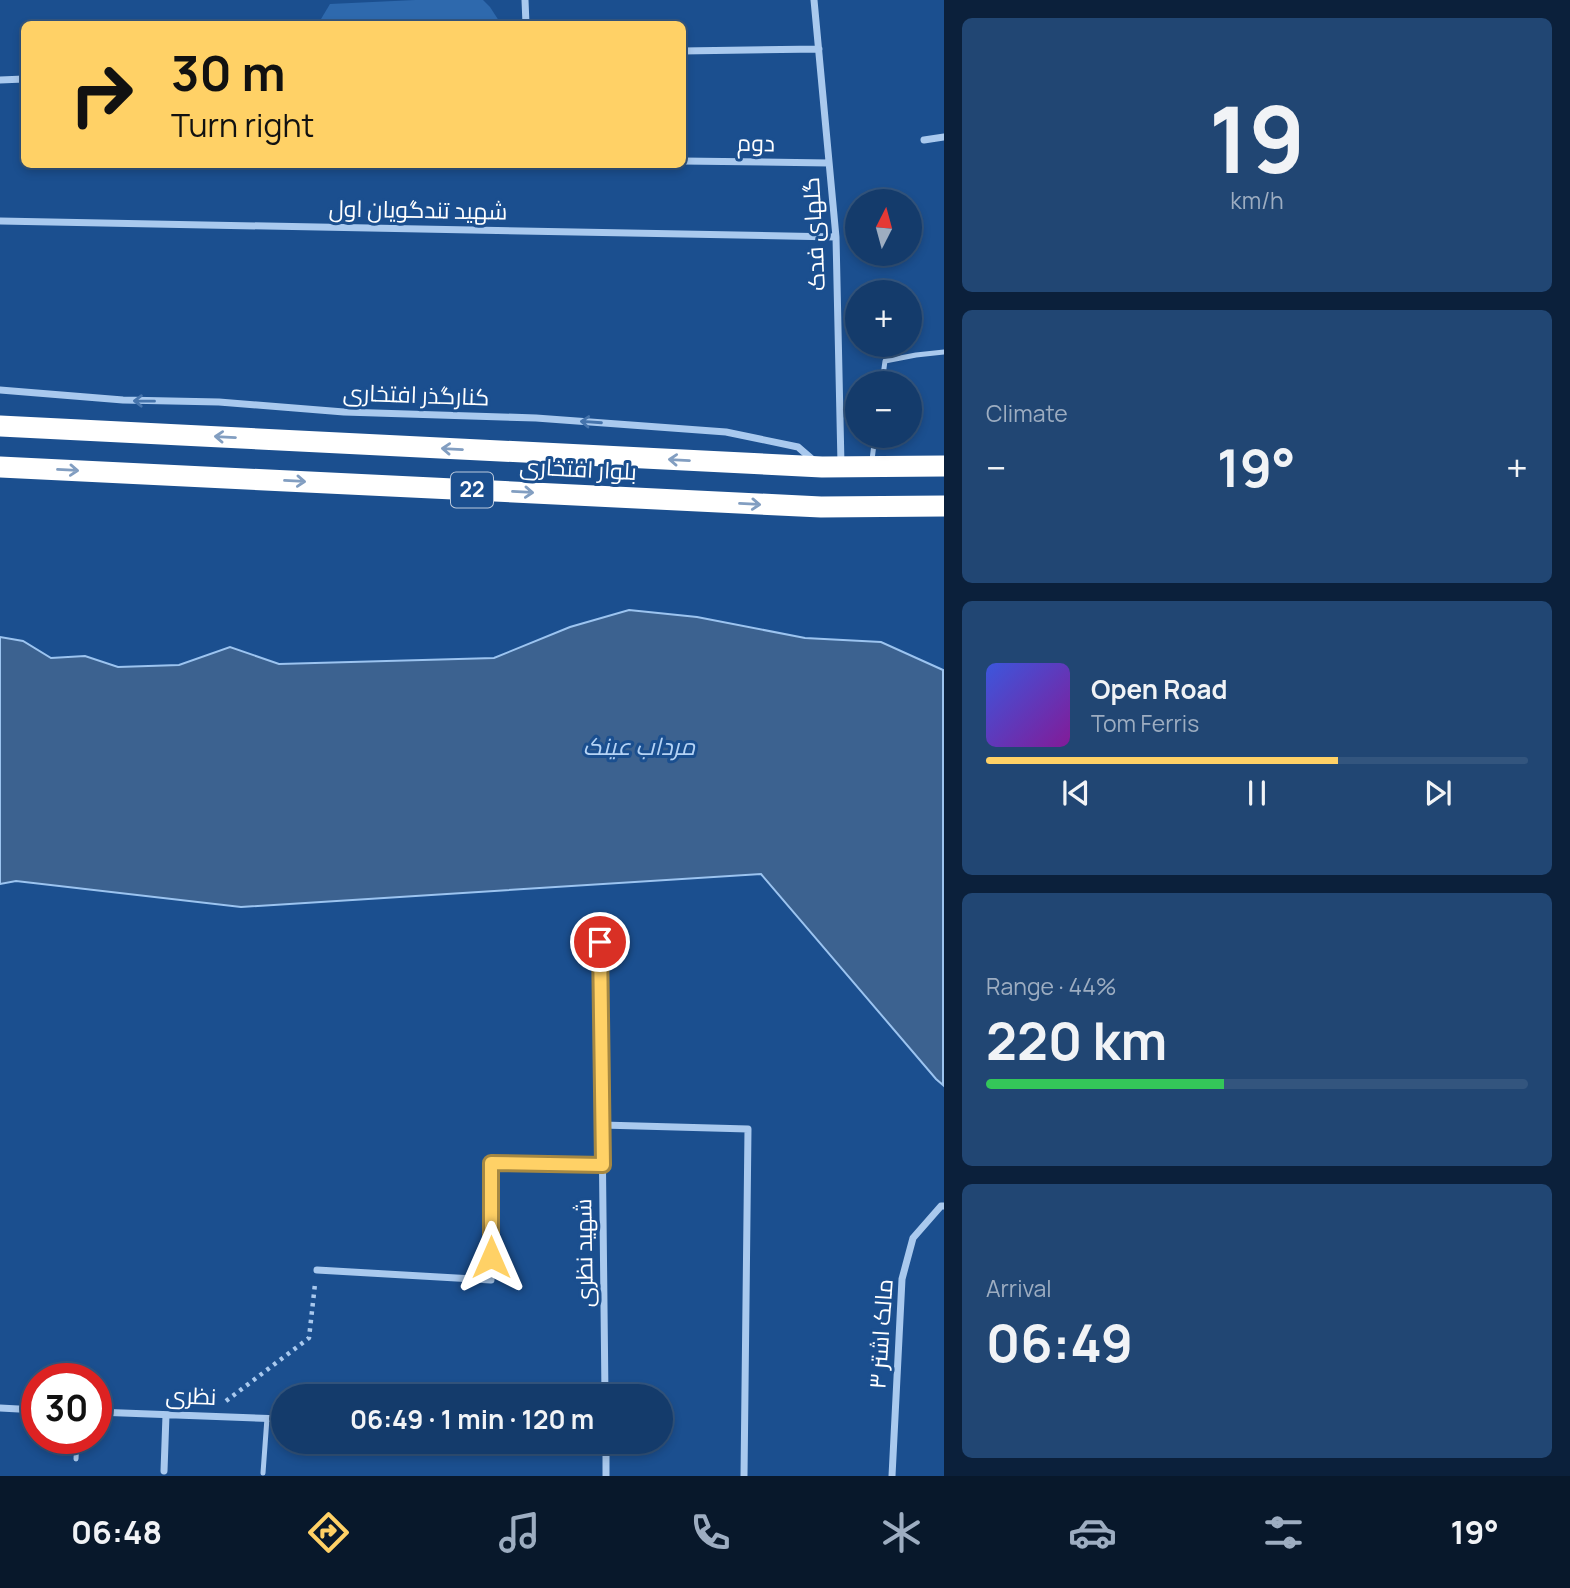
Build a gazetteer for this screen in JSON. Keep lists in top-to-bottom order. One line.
{"streets":{"highway":["بلوار افتخاری","22"],"street":["دوم","شهید تندگویان اول","گلهای فدک","کنارگذر افتخاری","شهید نظری","مالک اشتر ۳","نظری"]},"crossings":[["دوم","گلهای فدک"],["شهید تندگویان اول","گلهای فدک"],["گلهای فدک","کنارگذر افتخاری"],["گلهای فدک","بلوار افتخاری"],["کنارگذر افتخاری","بلوار افتخاری"]],"one_way":["کنارگذر افتخاری"],"water":["مرداب عینک"],"north":"top","page":{"tile":[["19","km/h"],"Climate",["Range · 44%","220 km"],["Arrival","06:49"]],"turn":["30 m","Turn right"],"map_buttons":["+","−"],"heat":["−","19°","+"],"song":["Open Road","Tom Ferris"],"limit":"30","trip":"06:49 · 1 min · 120 m","tabs":["06:48","19°"]}}
